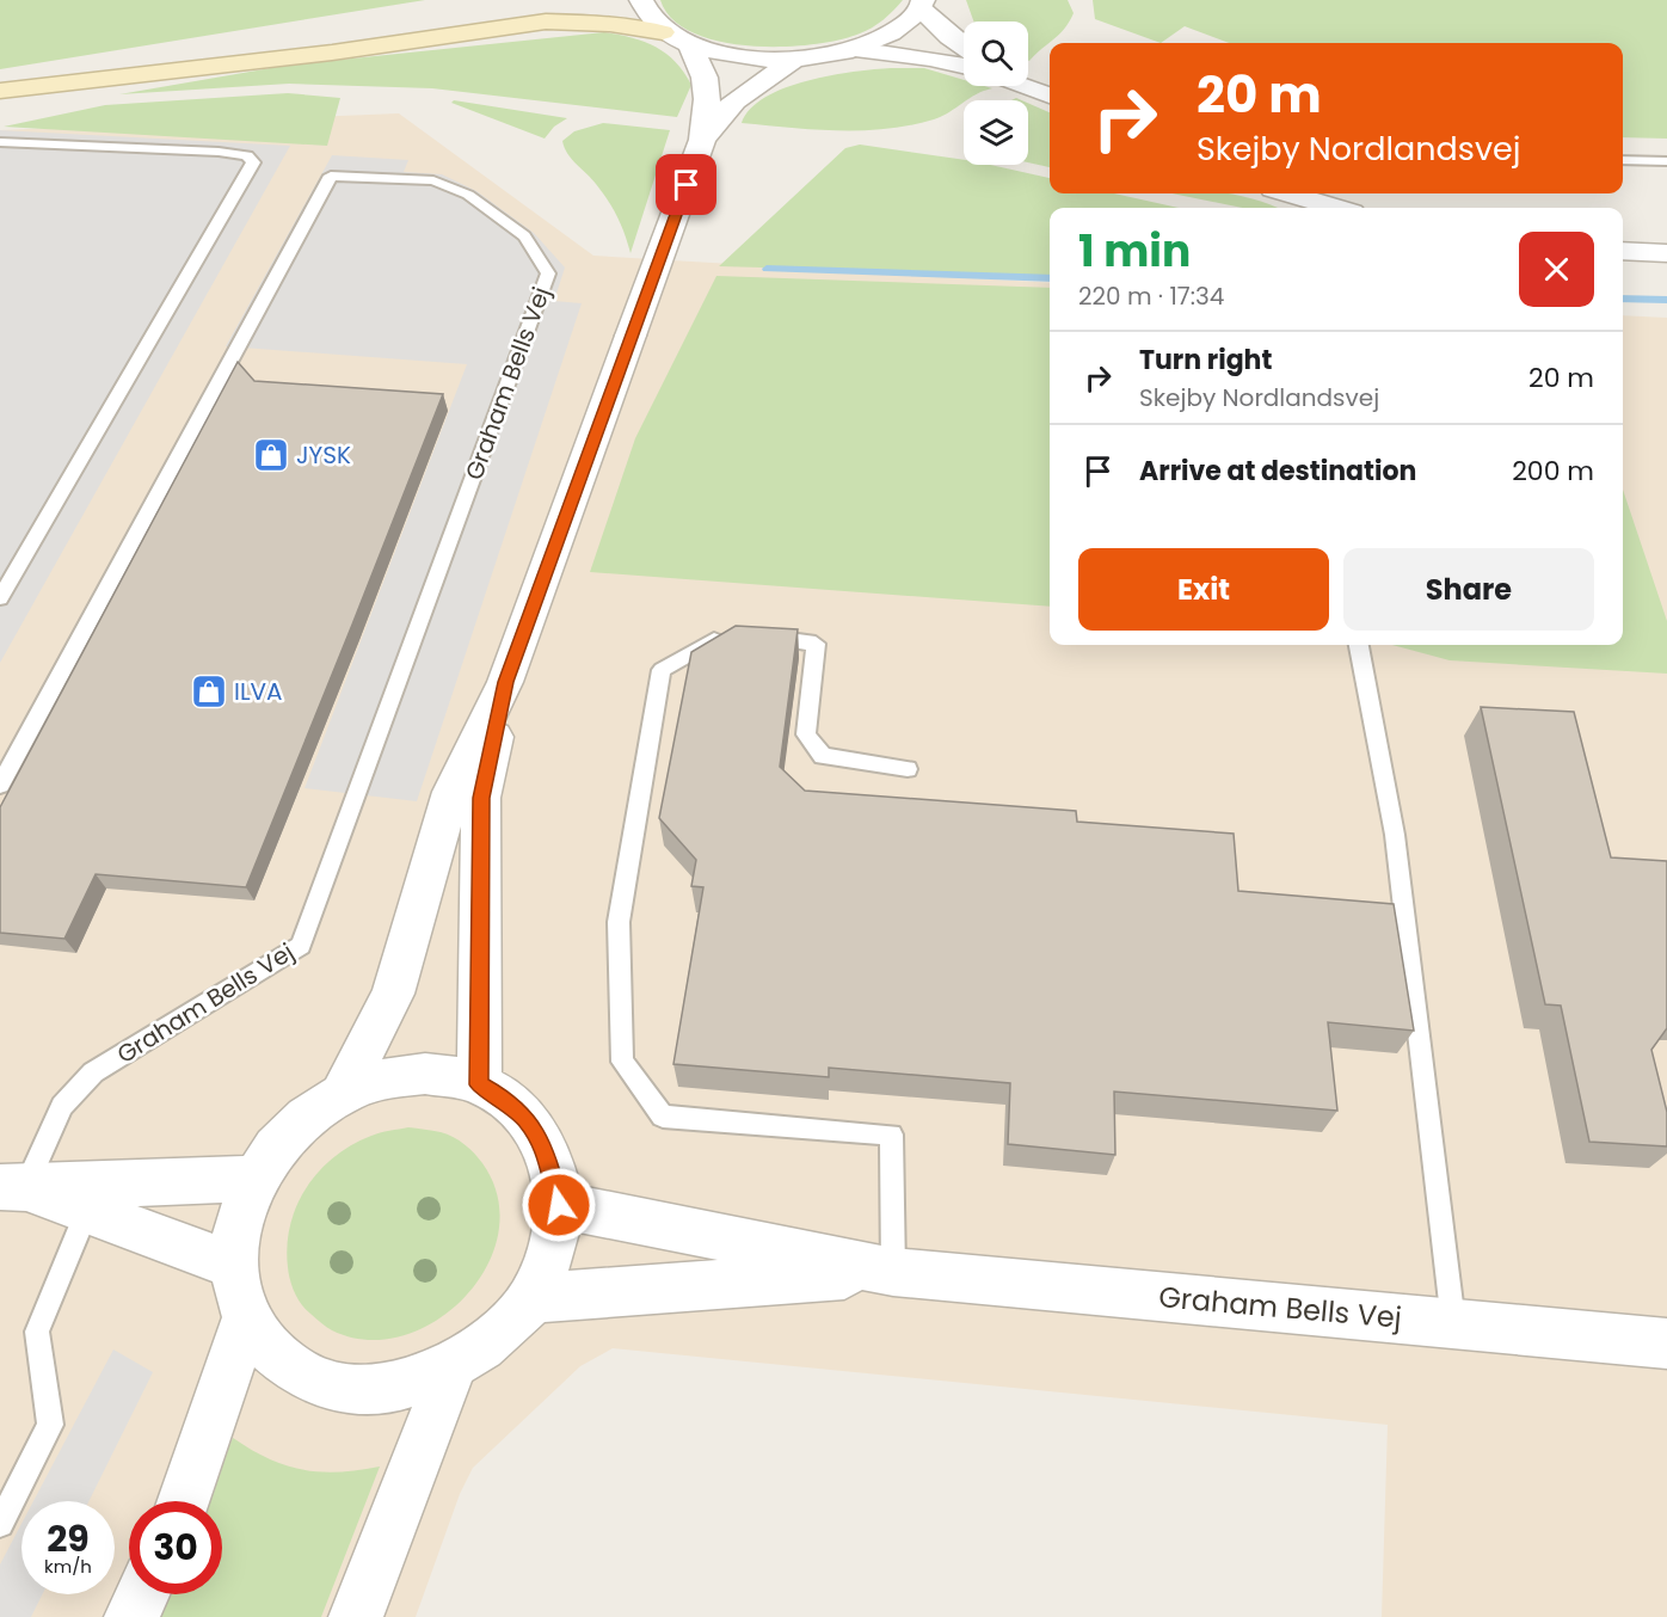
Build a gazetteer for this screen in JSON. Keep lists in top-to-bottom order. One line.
{"streets":{"street":["Graham Bells Vej"]},"places":{"shop":["JYSK","ILVA"]},"page":{"turn":["20 m","Skejby Nordlandsvej"],"heading":["1 min","220 m · 17:34"],"list":[{"name":"Turn right","note":"Skejby Nordlandsvej","value":"20 m"},{"name":"Arrive at destination","value":"200 m"}],"buttons":["Exit","Share"],"speed":"29 km/h","limit":"30"}}
